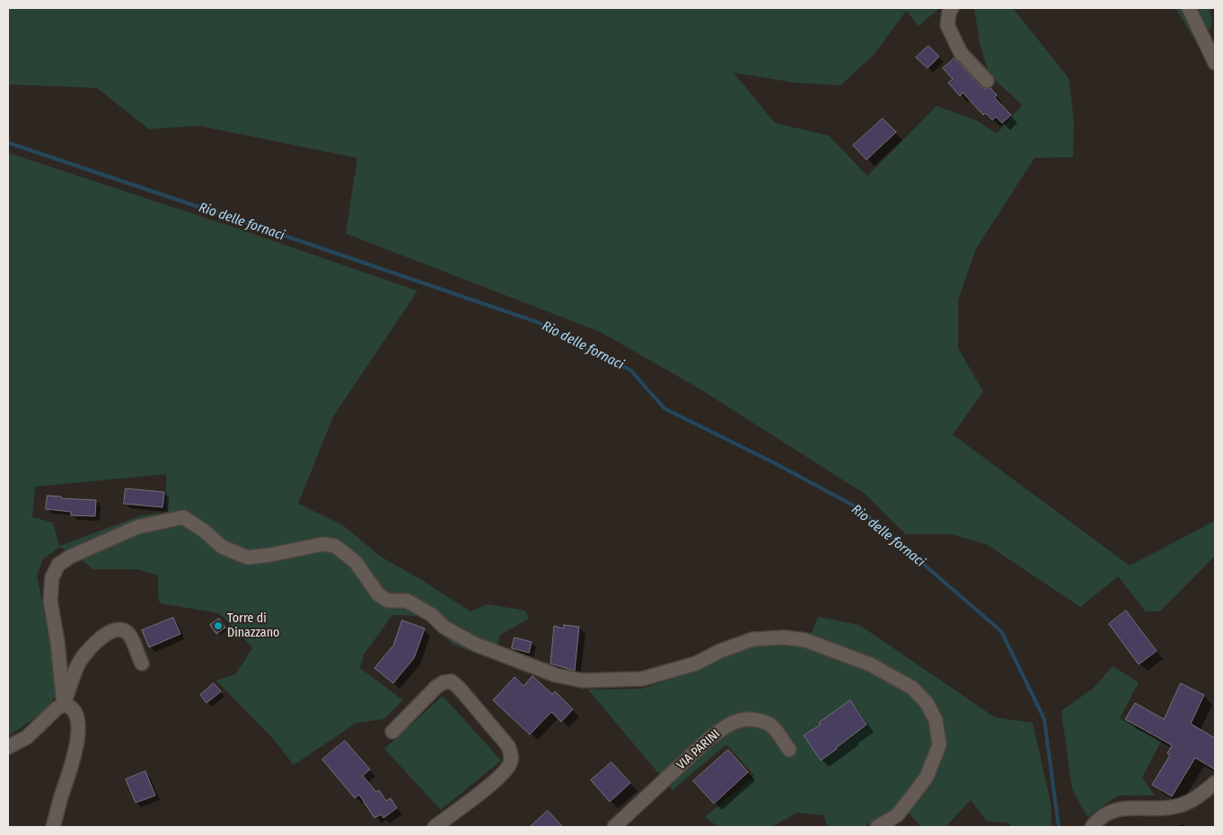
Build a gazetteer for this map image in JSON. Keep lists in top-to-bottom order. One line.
{"streets":{"street":["VIA PARINI"]},"water":["Rio delle fornaci"],"places":["Torre di Dinazzano"]}
